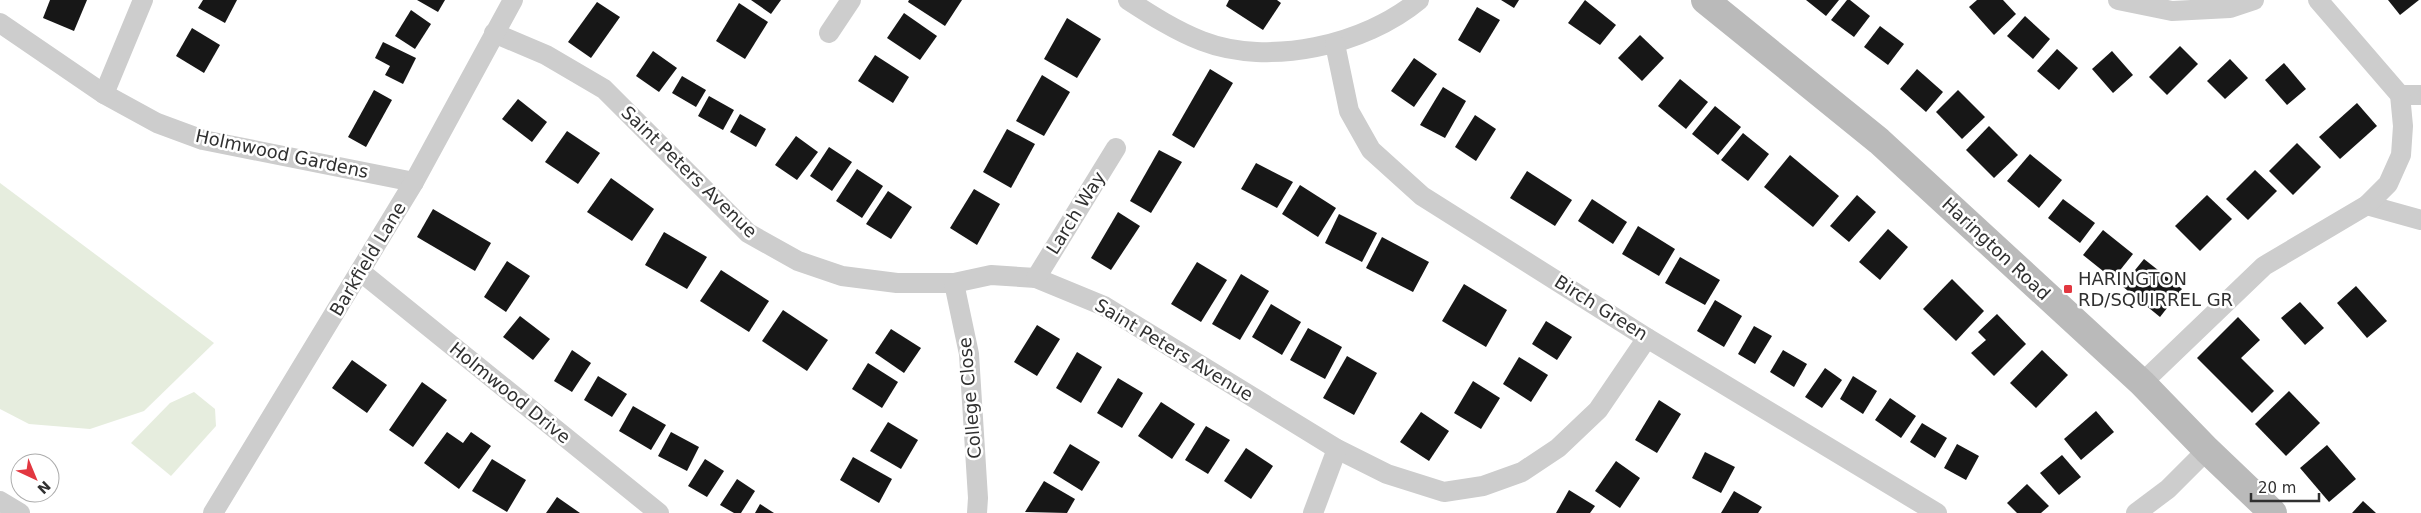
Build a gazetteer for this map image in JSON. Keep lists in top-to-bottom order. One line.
{"streets":{"street":["Holmwood Gardens","Saint Peters Avenue","Larch Way","Harington Road","Barkfield Lane","Birch Green","Holmwood Drive","College Close"]},"crossings":[["Holmwood Gardens","Barkfield Lane"],["Saint Peters Avenue","Larch Way"],["Saint Peters Avenue","Barkfield Lane"],["Saint Peters Avenue","Birch Green"],["Saint Peters Avenue","College Close"],["Barkfield Lane","Holmwood Drive"]],"places":{"transit":["HARINGTON RD/SQUIRREL GR"]},"scale_bar":"20 m","north":"bottom right"}
